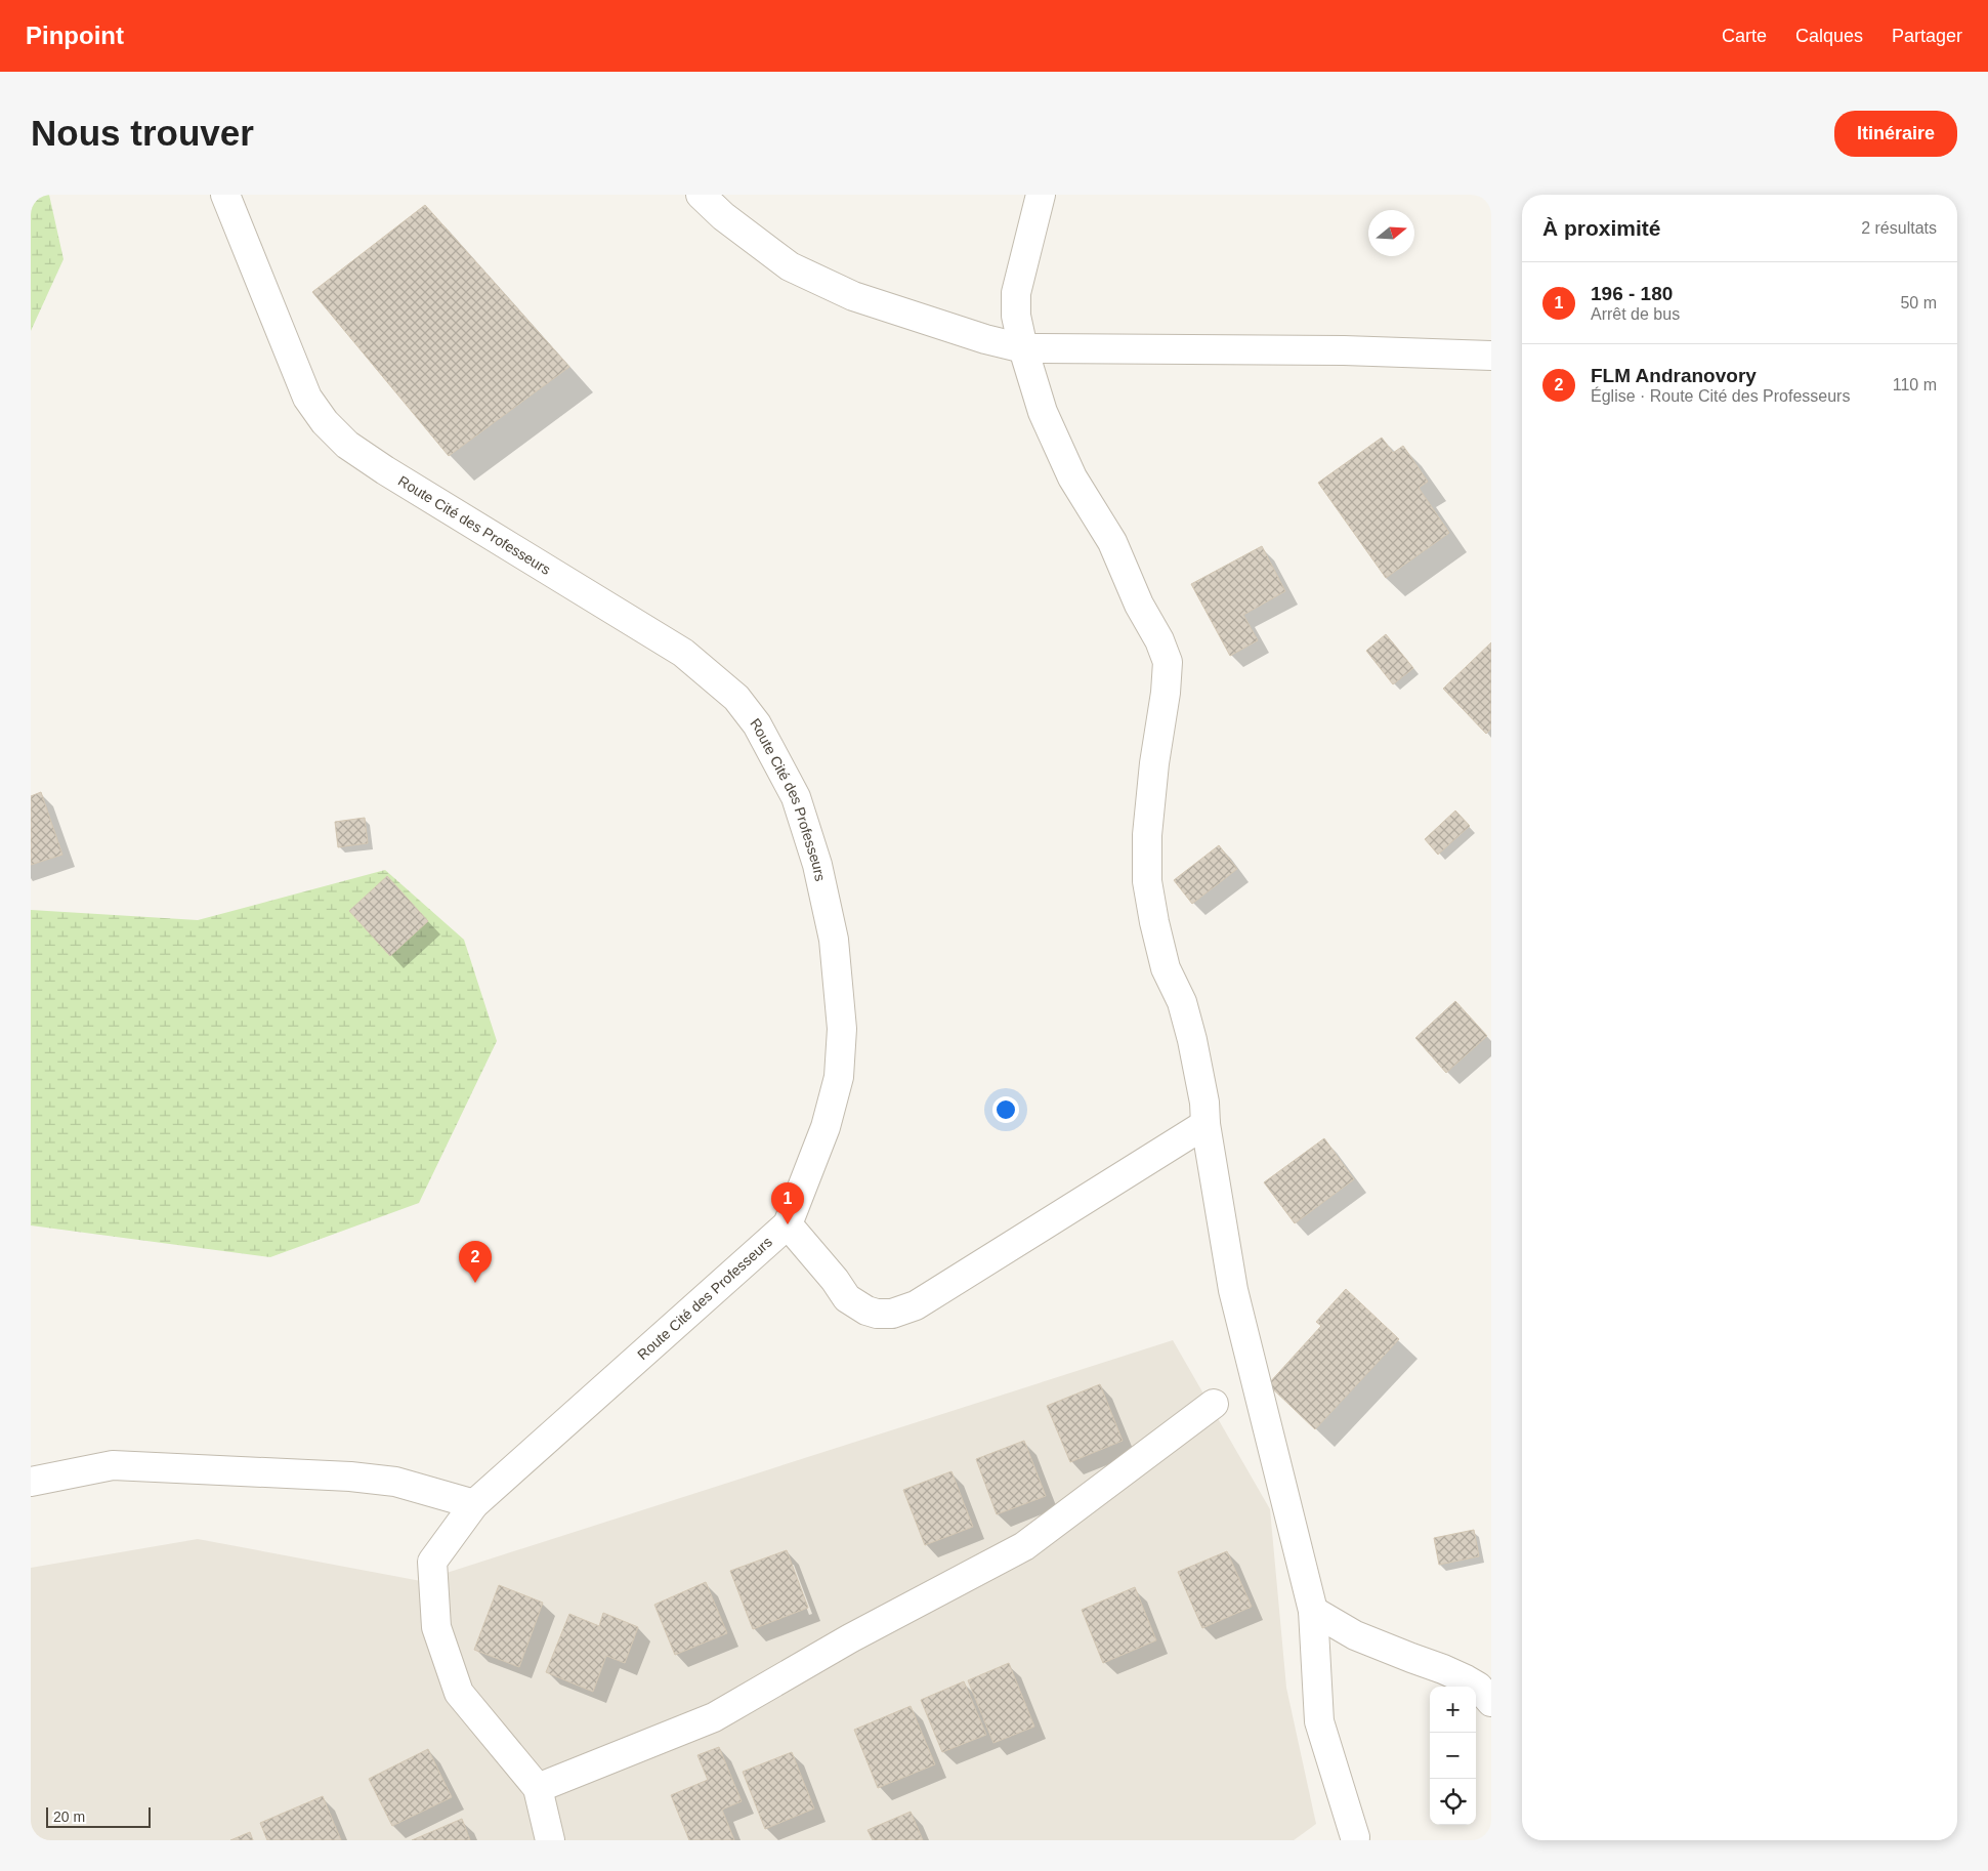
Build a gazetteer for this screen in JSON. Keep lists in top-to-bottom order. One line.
{"streets":{"street":["Route Cité des Professeurs"]},"scale_bar":"20 m","north":"right","page":{"header":"Pinpoint","nav":["Carte","Calques","Partager"],"buttons":"Itinéraire","title":"Nous trouver","heading":["À proximité","2 résultats"],"list":[{"mark":"1","name":"196 - 180","note":"Arrêt de bus","value":"50 m"},{"mark":"2","name":"FLM Andranovory","note":"Église · Route Cité des Professeurs","value":"110 m"}],"pins":["1","2"],"map_buttons":["+","−"],"scale":"20 m"}}
